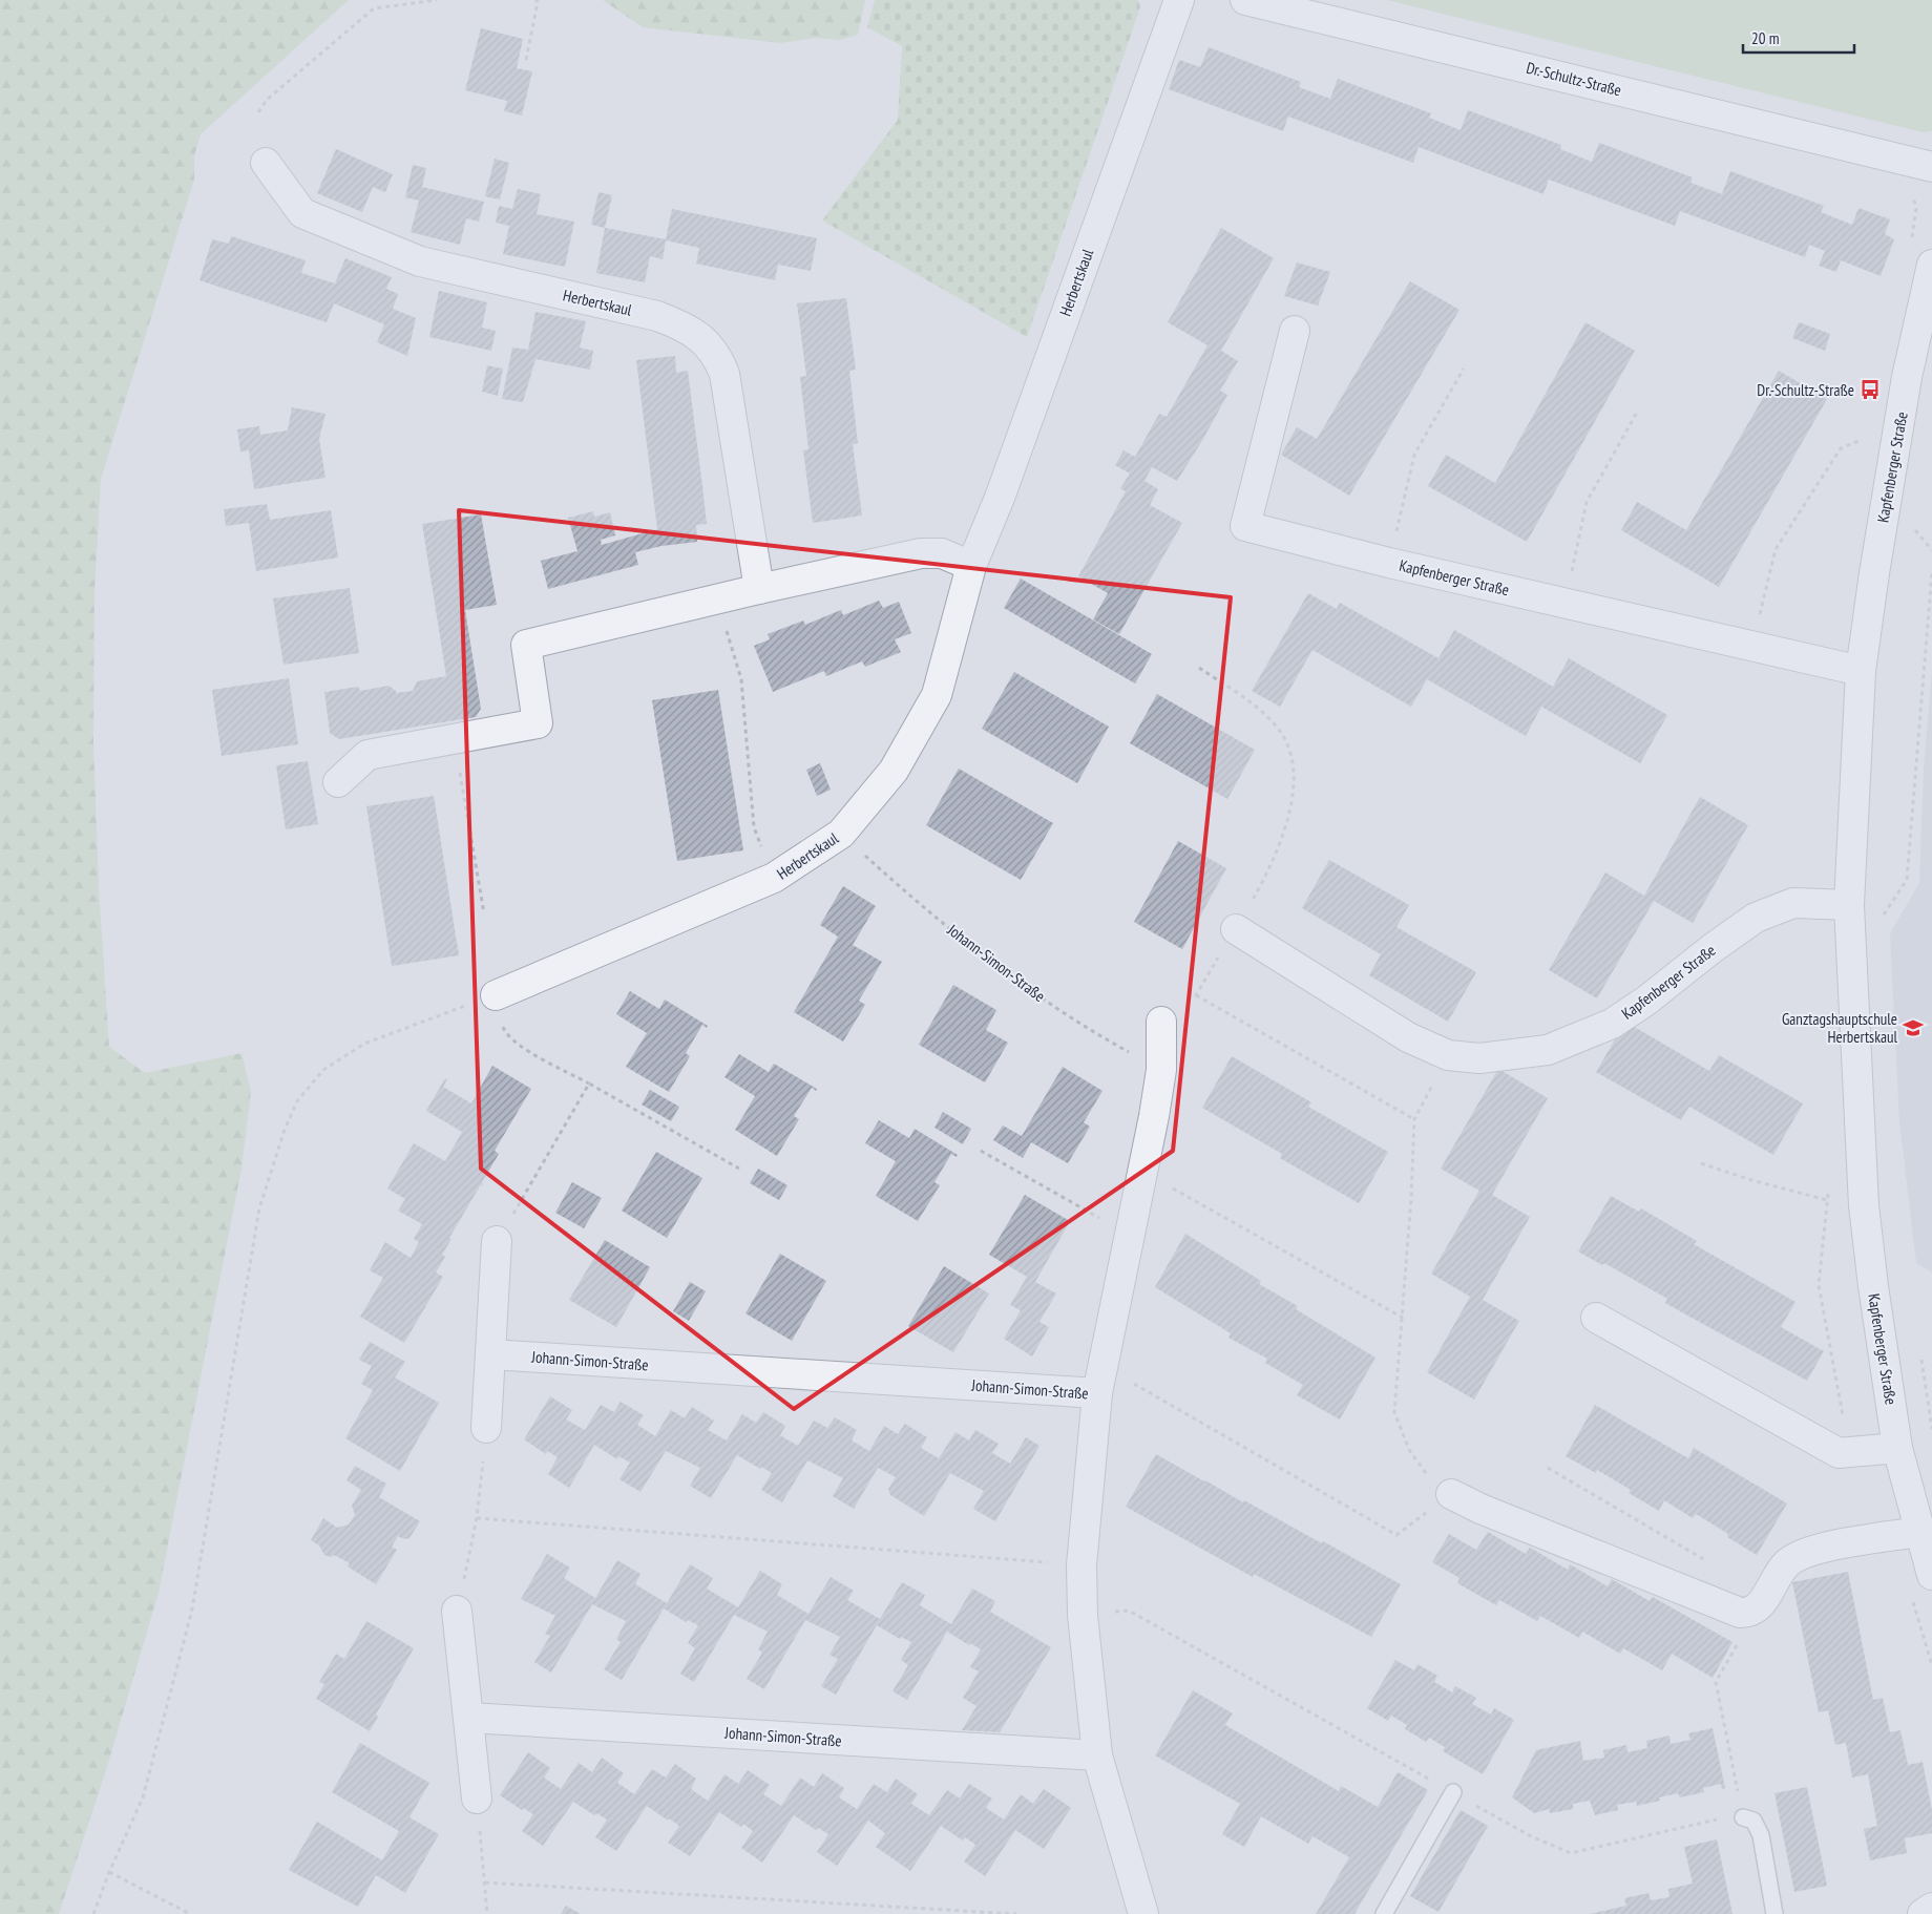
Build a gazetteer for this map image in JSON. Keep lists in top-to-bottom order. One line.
{"streets":{"street":["Dr.-Schultz-Straße","Herbertskaul","Kapfenberger Straße","Johann-Simon-Straße"]},"places":{"bus stop":["Dr.-Schultz-Straße"],"school or university":["Ganztagshauptschule Herbertskaul"]},"scale_bar":"20 m"}
